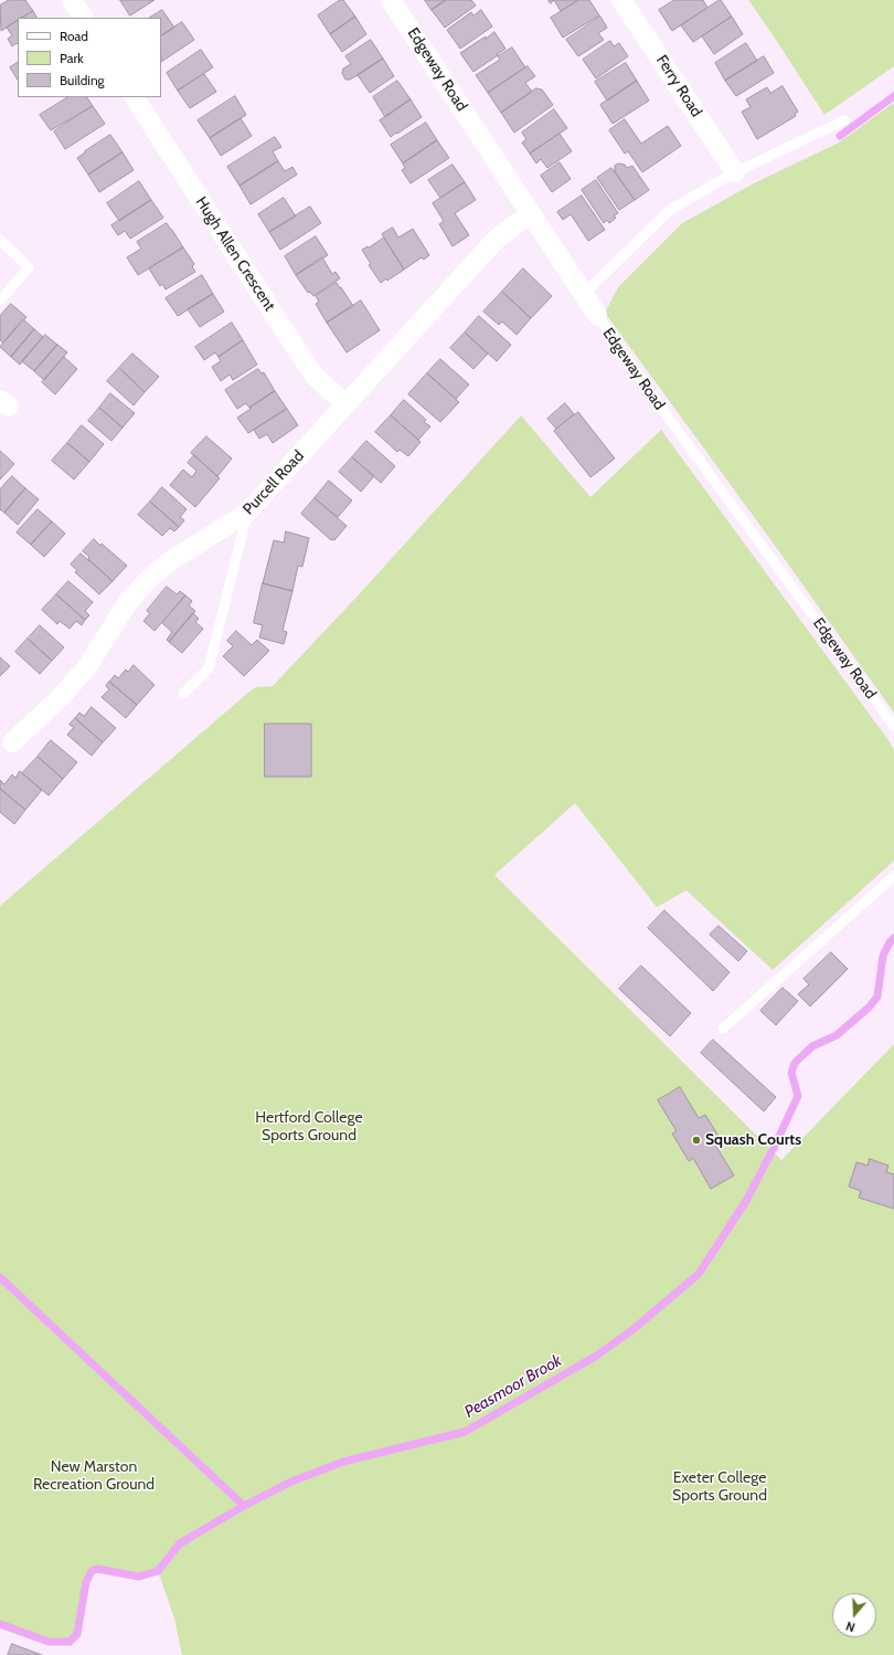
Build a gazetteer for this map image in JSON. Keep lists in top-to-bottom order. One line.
{"streets":{"street":["Edgeway Road","Ferry Road","Hugh Allen Crescent","Purcell Road"]},"crossings":[["Edgeway Road","Purcell Road"],["Hugh Allen Crescent","Purcell Road"]],"water":["Peasmoor Brook"],"parks":["Hertford College Sports Ground","New Marston Recreation Ground","Exeter College Sports Ground"],"places":["Squash Courts"],"legend":["Road","Park","Building"],"north":"bottom"}
